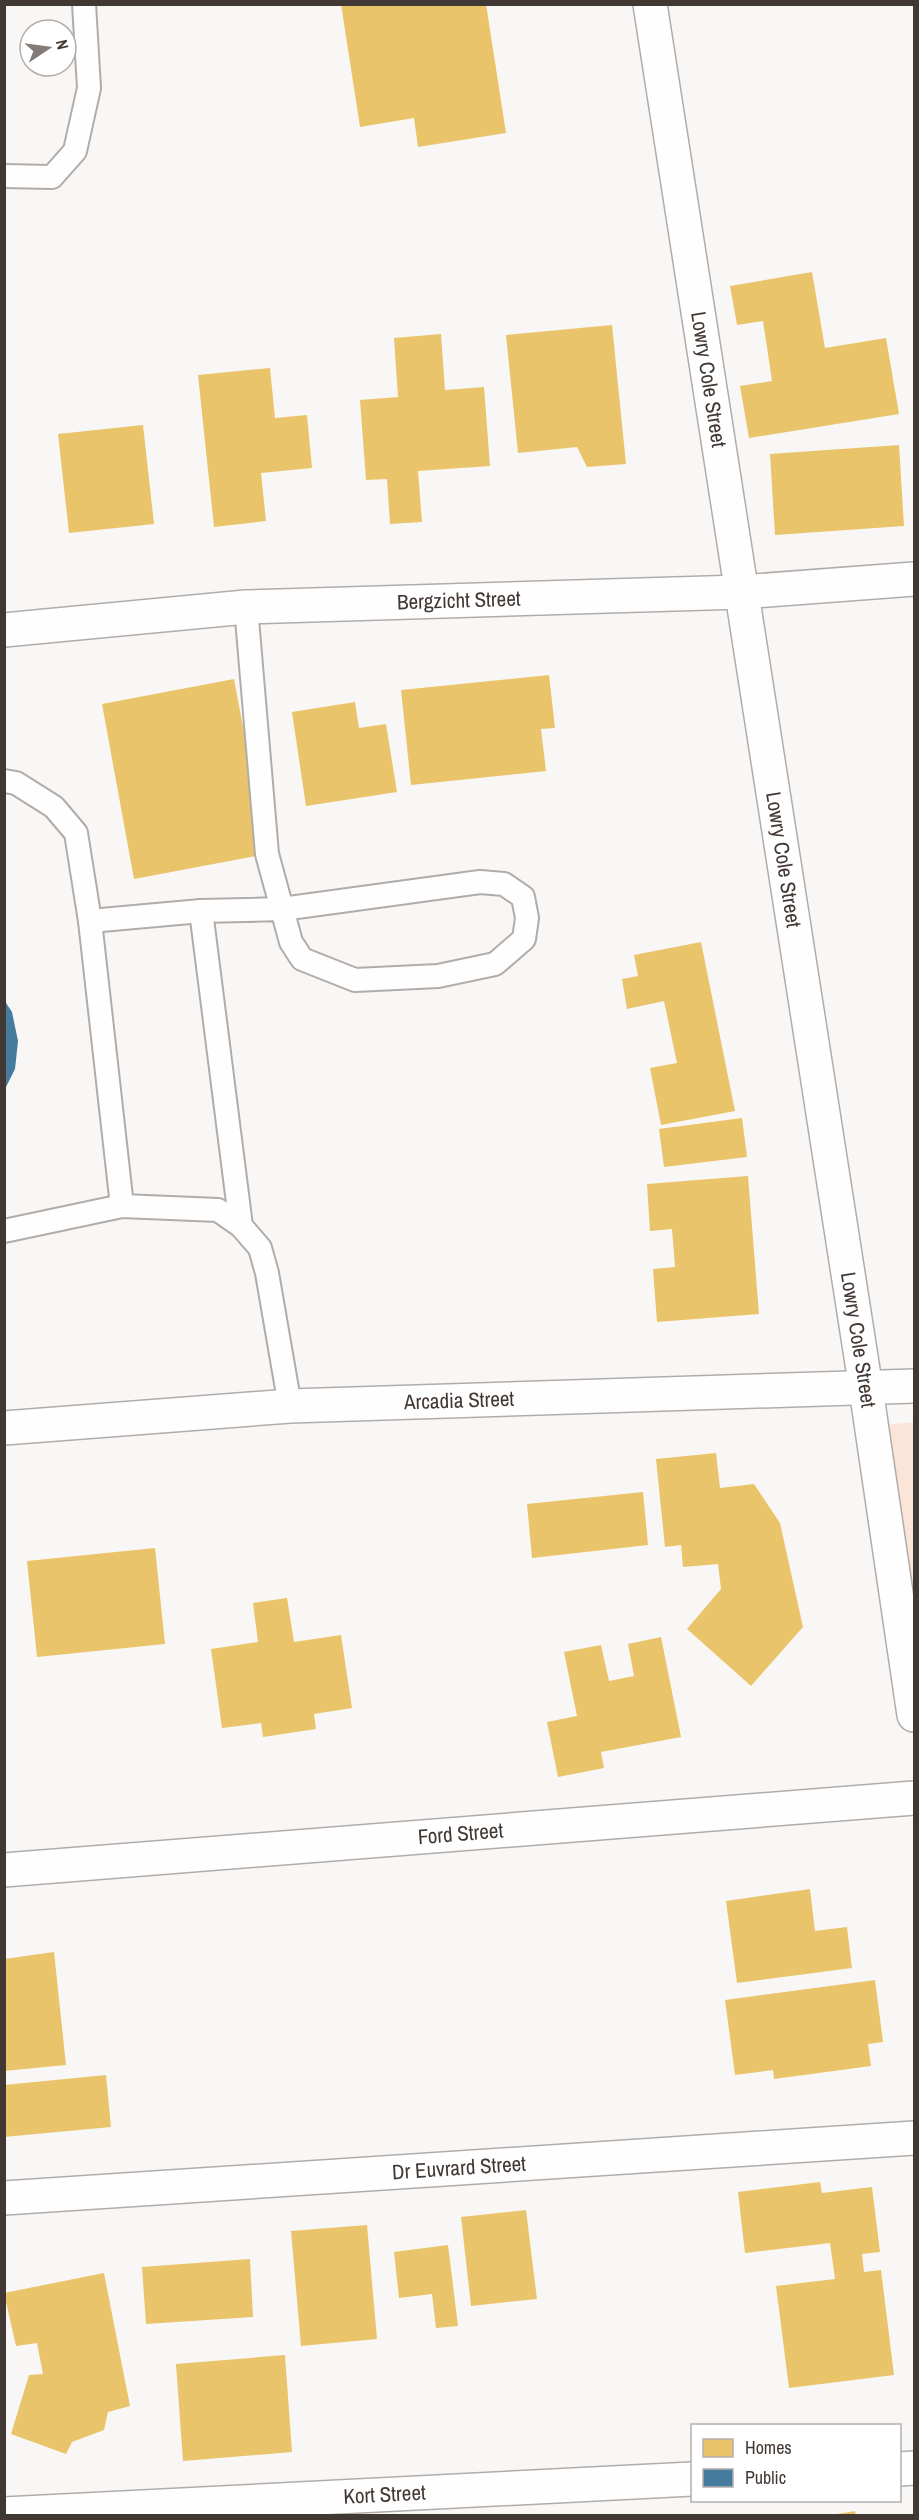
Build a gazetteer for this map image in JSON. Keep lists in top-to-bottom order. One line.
{"streets":{"street":["Lowry Cole Street","Bergzicht Street","Arcadia Street","Ford Street","Dr Euvrard Street","Kort Street"]},"crossings":[["Lowry Cole Street","Bergzicht Street"],["Lowry Cole Street","Arcadia Street"]],"legend":["Homes","Public"],"north":"right"}
